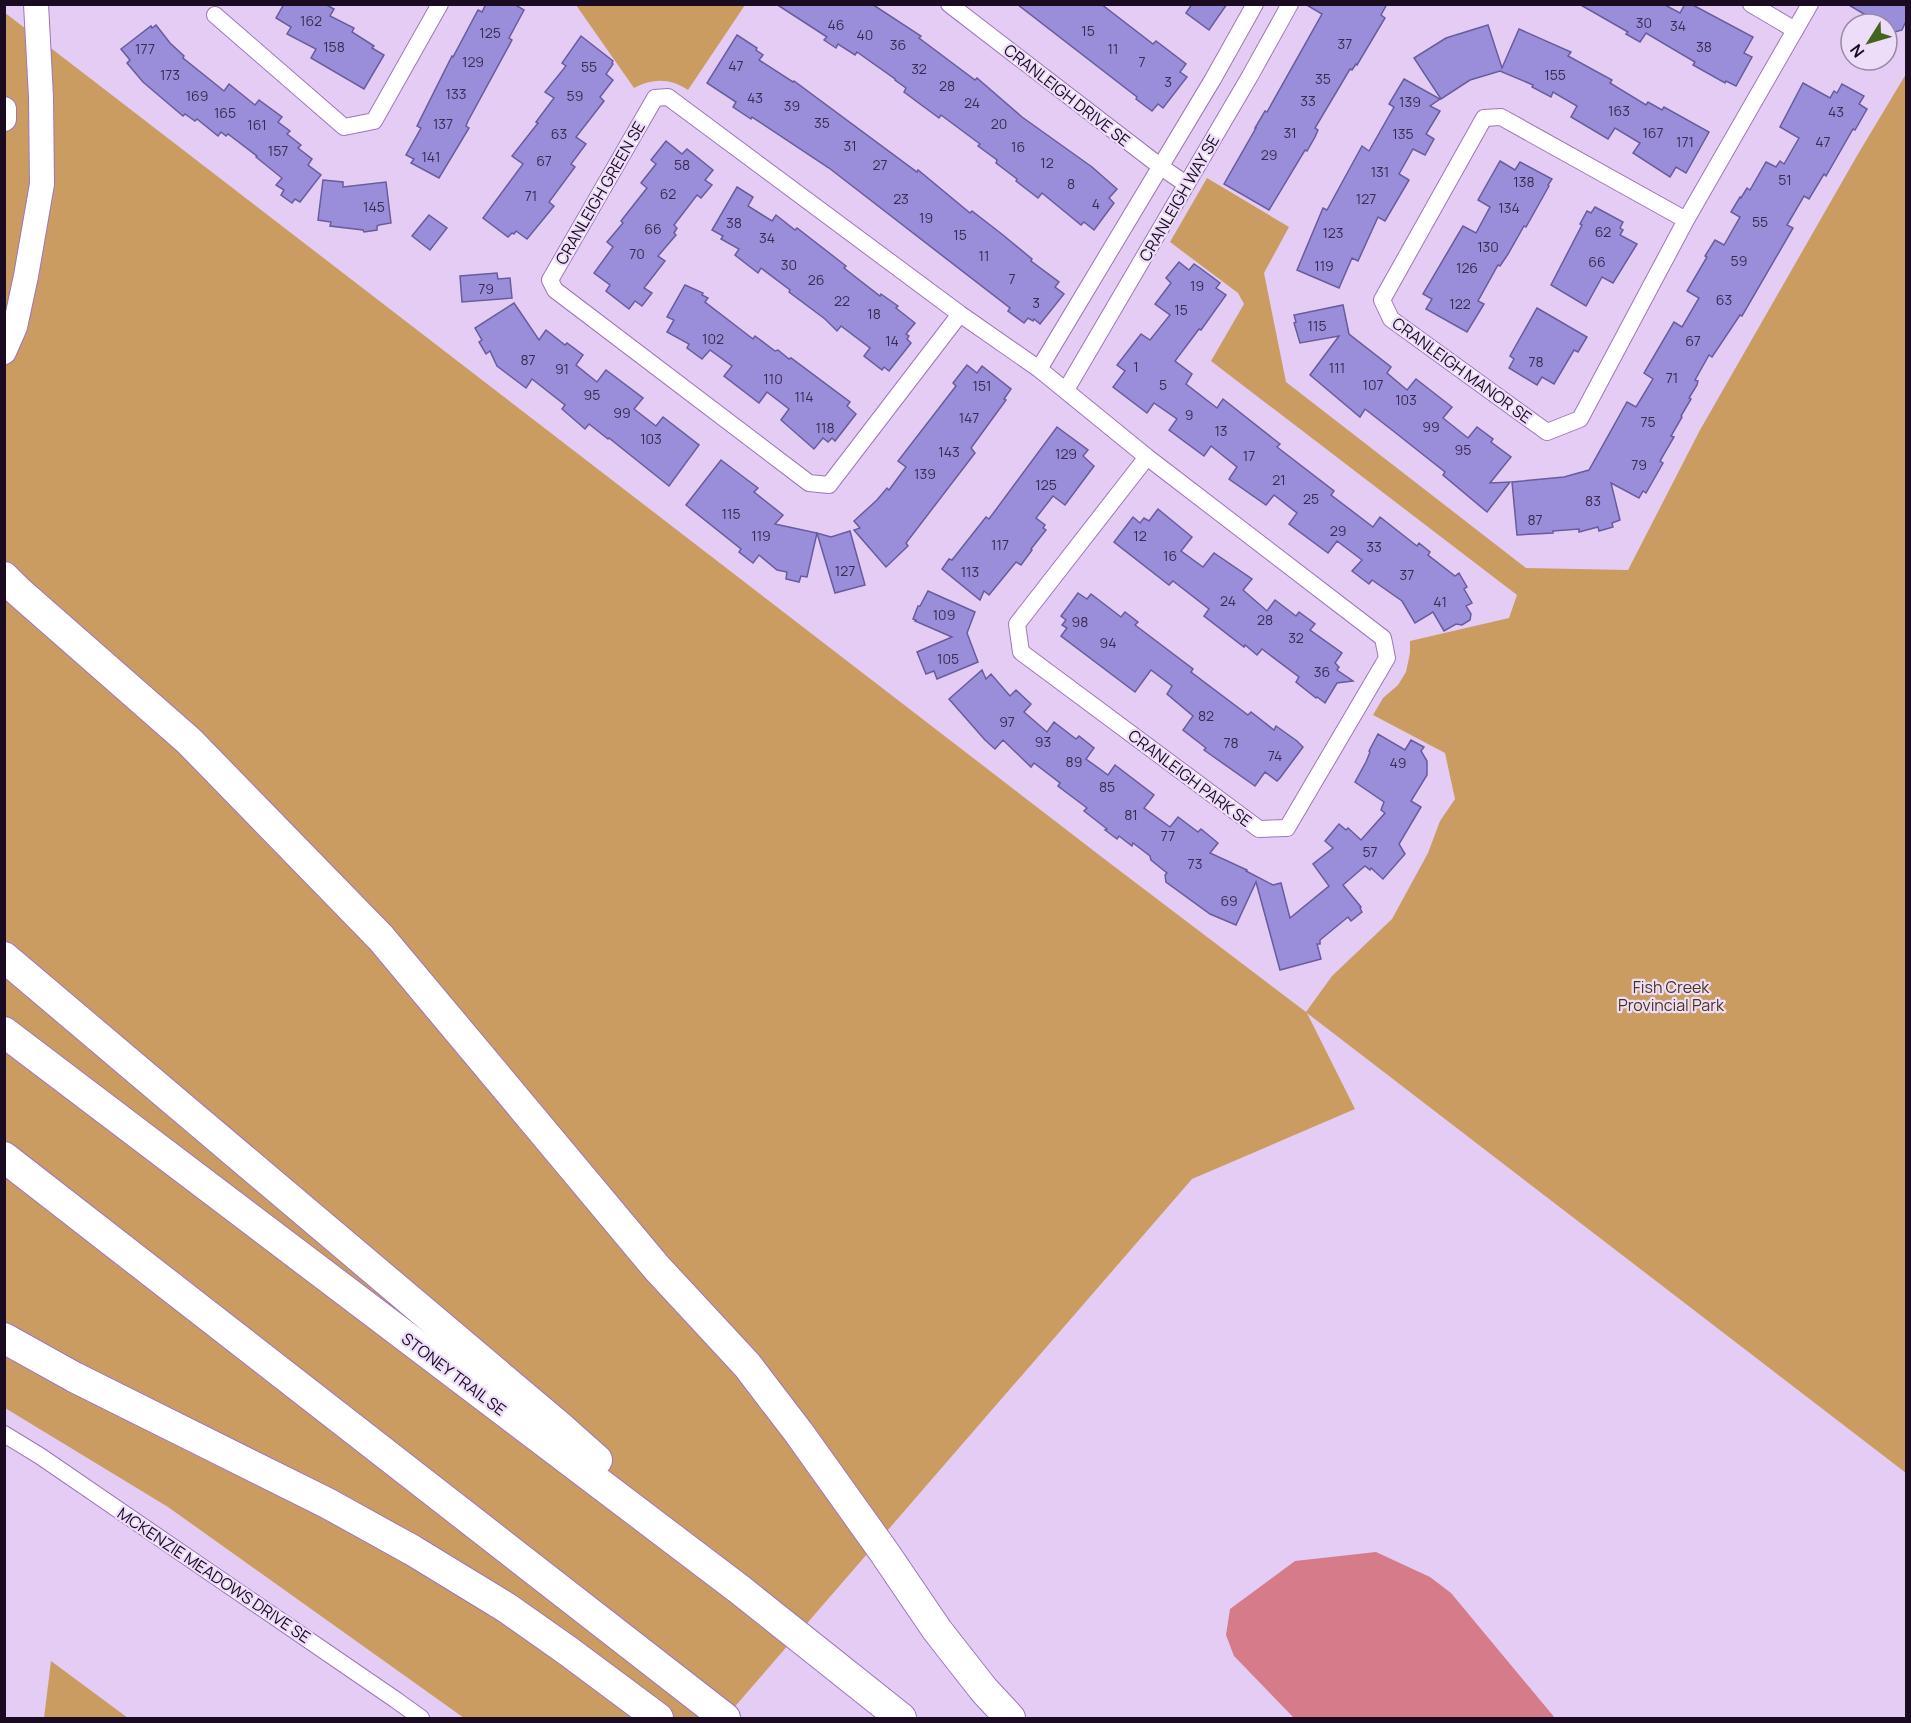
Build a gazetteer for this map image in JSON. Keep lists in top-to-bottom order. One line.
{"streets":{"highway":["STONEY TRAIL SE"],"street":["CRANLEIGH DRIVE SE","CRANLEIGH GREEN SE","CRANLEIGH WAY SE","CRANLEIGH MANOR SE","CRANLEIGH PARK SE","MCKENZIE MEADOWS DRIVE SE"]},"crossings":[["CRANLEIGH DRIVE SE","CRANLEIGH WAY SE"],["CRANLEIGH GREEN SE","CRANLEIGH WAY SE"],["CRANLEIGH GREEN SE","CRANLEIGH PARK SE"],["CRANLEIGH WAY SE","CRANLEIGH PARK SE"]],"parks":["Fish Creek Provincial Park"],"house_numbers":["162","30","46","34","15","125","40","37","36","158","38","177","11","129","7","47","55","32","173","155","35","3","28","133","169","59","43","33","139","24","39","163","43","165","35","137","20","161","31","167","63","135","171","47","31","16","157","29","141","67","12","58","27","131","51","138","8","62","71","23","127","4","145","134","19","55","38","66","62","123","15","34","130","70","11","59","66","30","119","126","7","26","19","79","63","22","3","122","15","18","115","102","14","67","87","78","1","111","91","71","110","5","107","151","95","114","103","99","9","147","75","99","118","13","103","95","143","129","17","79","139","21","125","25","83","115","87","29","119","12","117","33","16","127","113","37","24","41","109","28","98","32","94","105","36","82","97","93","78","74","89","49","85","81","77","57","73","69"],"north":"bottom left"}
